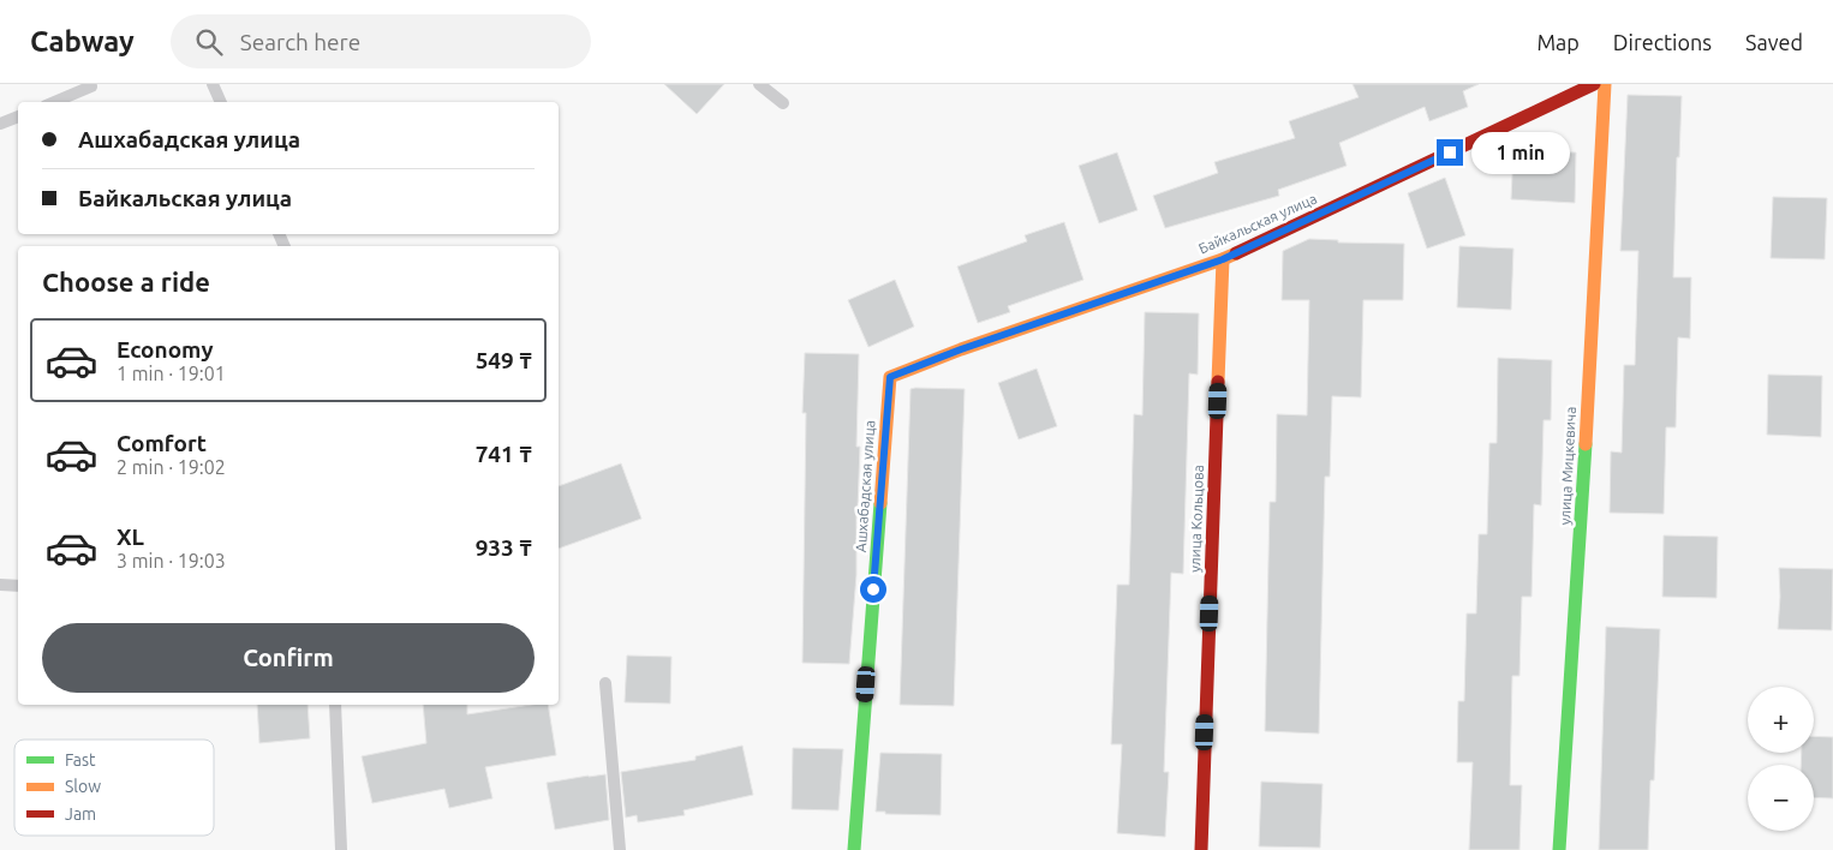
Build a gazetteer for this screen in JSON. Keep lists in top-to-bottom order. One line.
{"streets":{"street":["Байкальская улица","улица Мицкевича","Ашхабадская улица","улица Кольцова"]},"crossings":[["Байкальская улица","Ашхабадская улица"],["Байкальская улица","улица Кольцова"]],"legend":["Fast","Slow","Jam"],"page":{"header":"Cabway","search":"Search here","nav":["Map","Directions","Saved"],"banner":["Ашхабадская улица","Байкальская улица"],"bubble":"1 min","heading":"Choose a ride","list":[{"name":"Economy","note":"1 min · 19:01","value":"549 ₸"},{"name":"Comfort","note":"2 min · 19:02","value":"741 ₸"},{"name":"XL","note":"3 min · 19:03","value":"933 ₸"}],"buttons":"Confirm","map_buttons":["+","−"]}}
